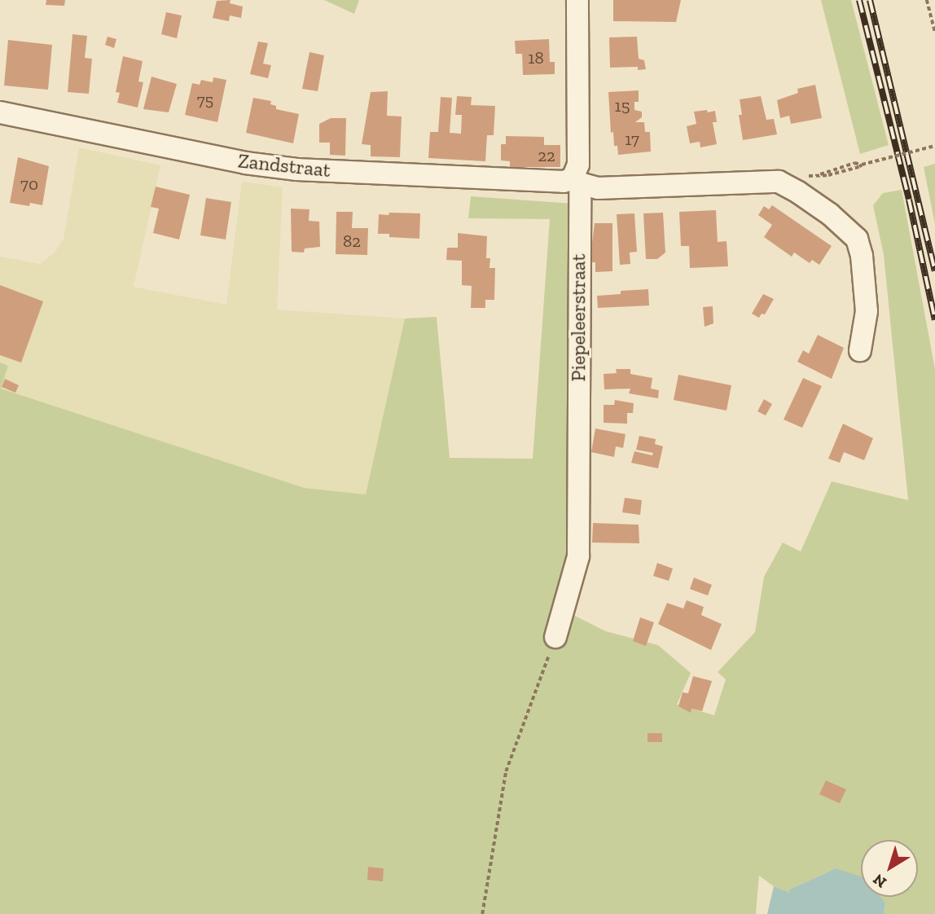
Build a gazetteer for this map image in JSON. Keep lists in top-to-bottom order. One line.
{"streets":{"street":["Zandstraat","Piepeleerstraat"]},"crossings":[["Zandstraat","Piepeleerstraat"]],"house_numbers":["18","75","15","17","22","70","82"],"north":"bottom left"}
